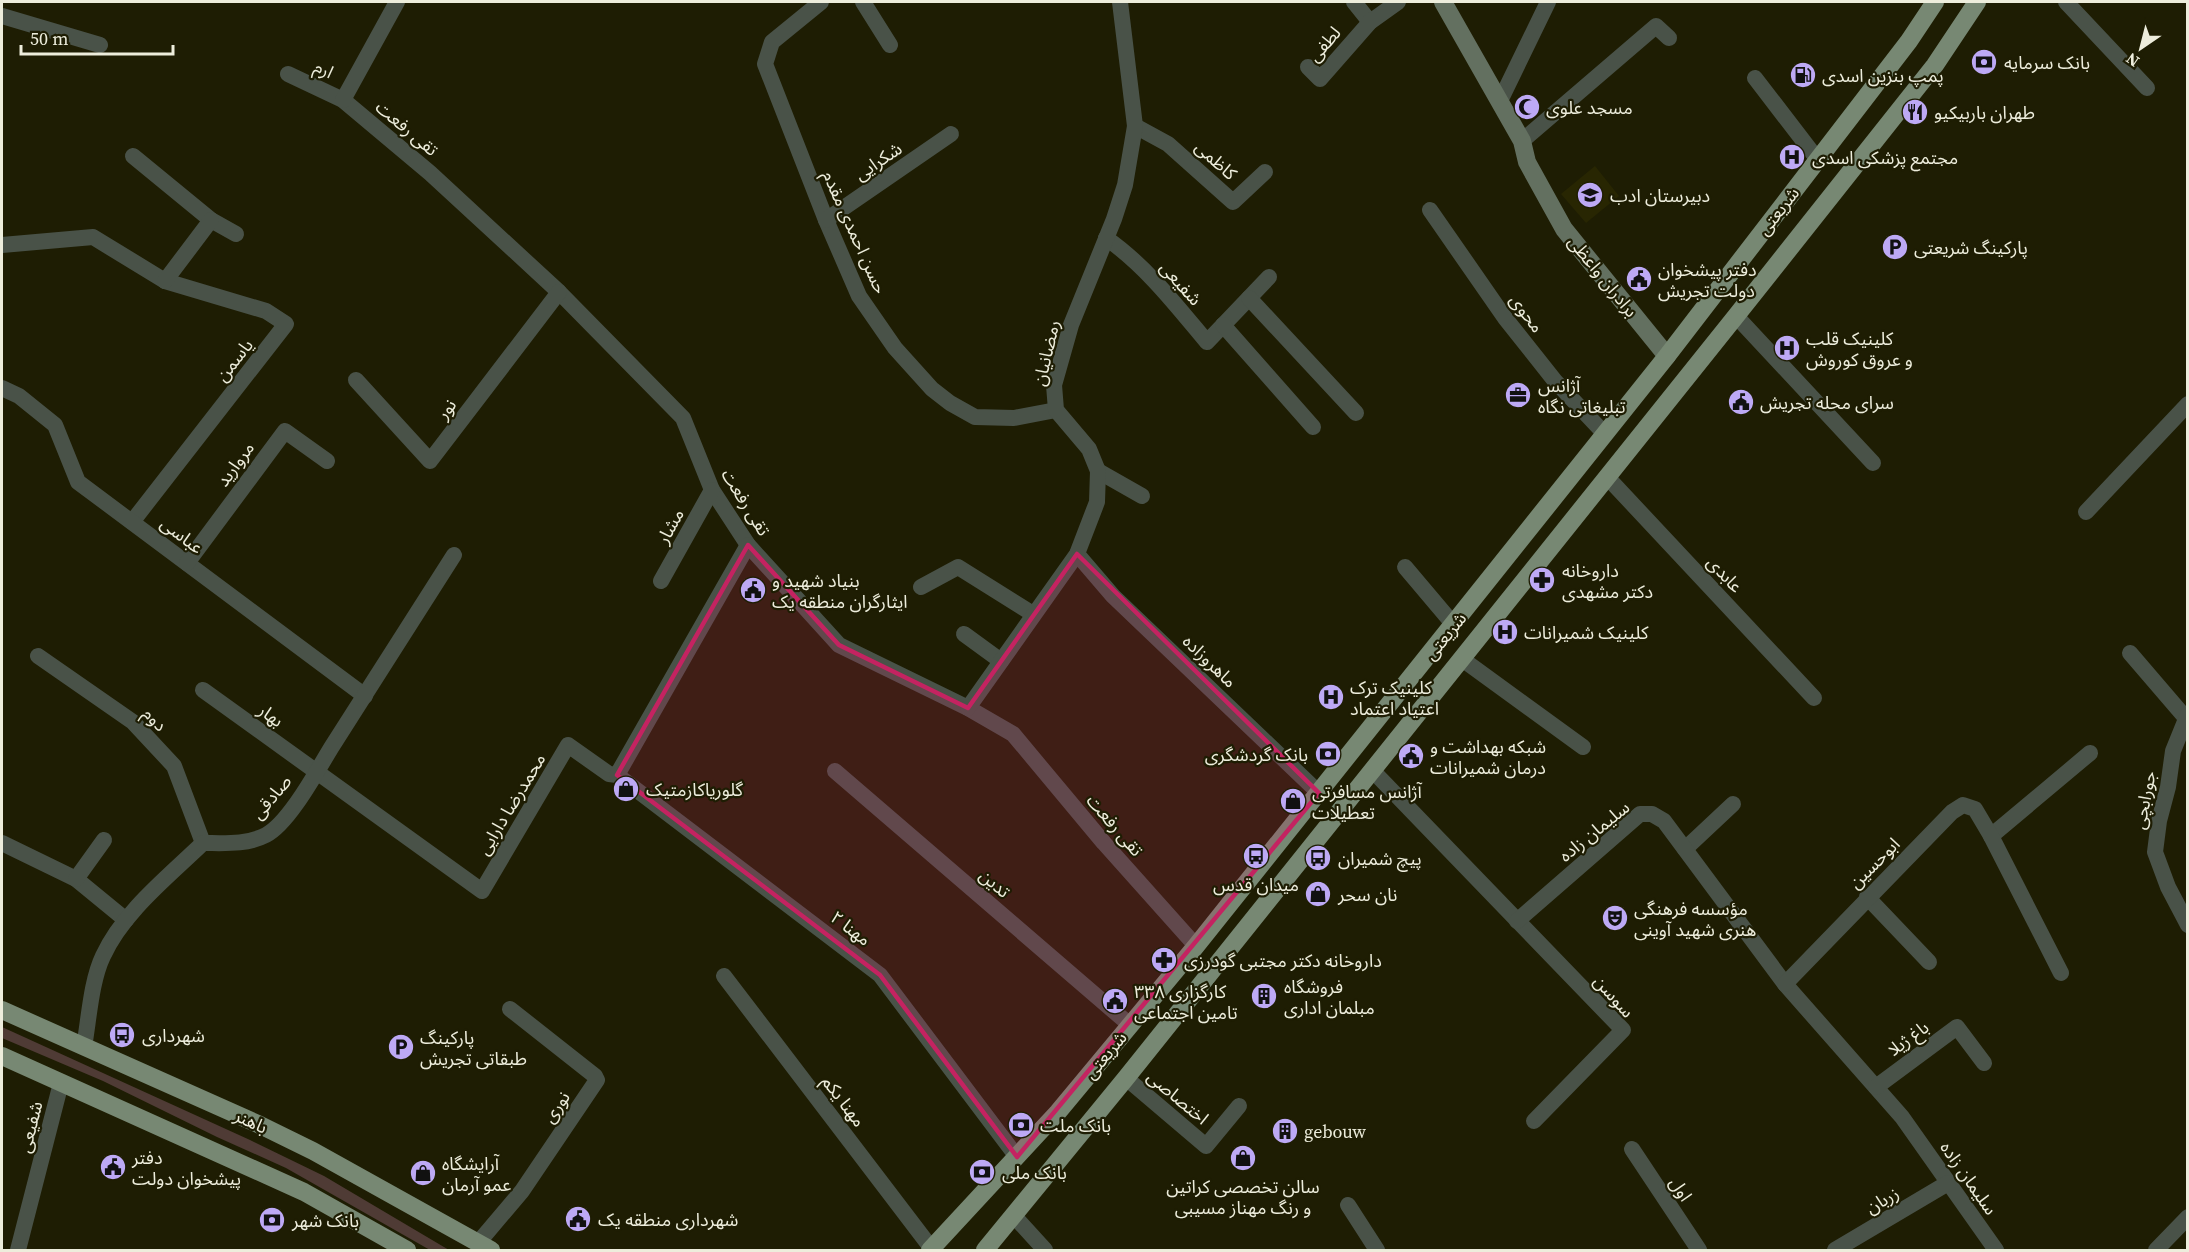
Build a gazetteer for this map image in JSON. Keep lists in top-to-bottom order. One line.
{"streets":{"main road":["شریعتی","برادران واعظی","باهنر"],"street":["لطفی","ارم","تقی رفعت","کاظمی","شکرایی","حسن احمدی مقدم","شفیعی","محوی","رمضانیان","یاسمن","نور","مروارید","مشار","عباسی","عابدی","ماهروزاده","بهار","دوم","صادقی","جورابچی","محمدرضا دارایی","سلیمان زاده","ابوحسین","تدین","مهنا ۲","سوسن","باغ ژیلا","اختصاصی","مهنا یکم","نوری","اول","زربان"]},"crossings":[["ارم","تقی رفعت"],["تقی رفعت","شریعتی"],["تقی رفعت","رمضانیان"],["تقی رفعت","نور"],["تقی رفعت","مشار"],["کاظمی","رمضانیان"],["شکرایی","حسن احمدی مقدم"],["شریعتی","برادران واعظی"],["شریعتی","محوی"],["شریعتی","عابدی"],["شریعتی","ماهروزاده"],["شریعتی","تدین"],["شریعتی","مهنا ۲"],["شریعتی","اختصاصی"],["شریعتی","مهنا یکم"],["حسن احمدی مقدم","رمضانیان"],["شفیعی","رمضانیان"],["رمضانیان","ماهروزاده"],["یاسمن","عباسی"],["مروارید","عباسی"],["عباسی","صادقی"],["بهار","صادقی"],["بهار","محمدرضا دارایی"],["دوم","صادقی"],["صادقی","محمدرضا دارایی"],["محمدرضا دارایی","مهنا ۲"],["سلیمان زاده","ابوحسین"],["سلیمان زاده","سوسن"],["سلیمان زاده","باغ ژیلا"],["سلیمان زاده","زربان"],["نوری","باهنر"]],"places":{"bank":["بانک سرمایه","بانک گردشگری","بانک ملت","بانک ملی","بانک شهر"],"fuel station":["پمپ بنزین اسدی"],"mosque":["مسجد علوی"],"restaurant":["طهران باربیکیو"],"hospital":["مجتمع پزشکی اسدی","کلینیک قلب و عروق کوروش","کلینیک شمیرانات","کلینیک ترک اعتیاد اعتماد"],"school or university":["دبیرستان ادب"],"parking":["پارکینگ شریعتی","پارکینگ طبقاتی تجریش"],"public building":["دفتر پیشخوان دولت تجریش","سرای محله تجریش","بنیاد شهید و ایثارگران منطقه یک","شبکه بهداشت و درمان شمیرانات","کارگزاری ٣٣٨ تامین اجتماعی","دفتر پیشخوان دولت","شهرداری منطقه یک"],"office":["آژانس تبلیغاتی نگاه"],"pharmacy":["داروخانه دکتر مشهدی","داروخانه دکتر مجتبی گودرزی"],"shop":["گلوریاکازمتیک","آژانس مسافرتی تعطیلات","نان سحر","سالن تخصصی کراتین و رنگ مهناز مسیبی","آرایشگاه عمو آرمان"],"bus stop":["میدان قدس","پیچ شمیران","شهرداری"],"theatre":["مؤسسه فرهنگی هنری شهید آوینی"],"building":["فروشگاه مبلمان اداری","gebouw"]},"scale_bar":"50 m","north":"bottom left"}
